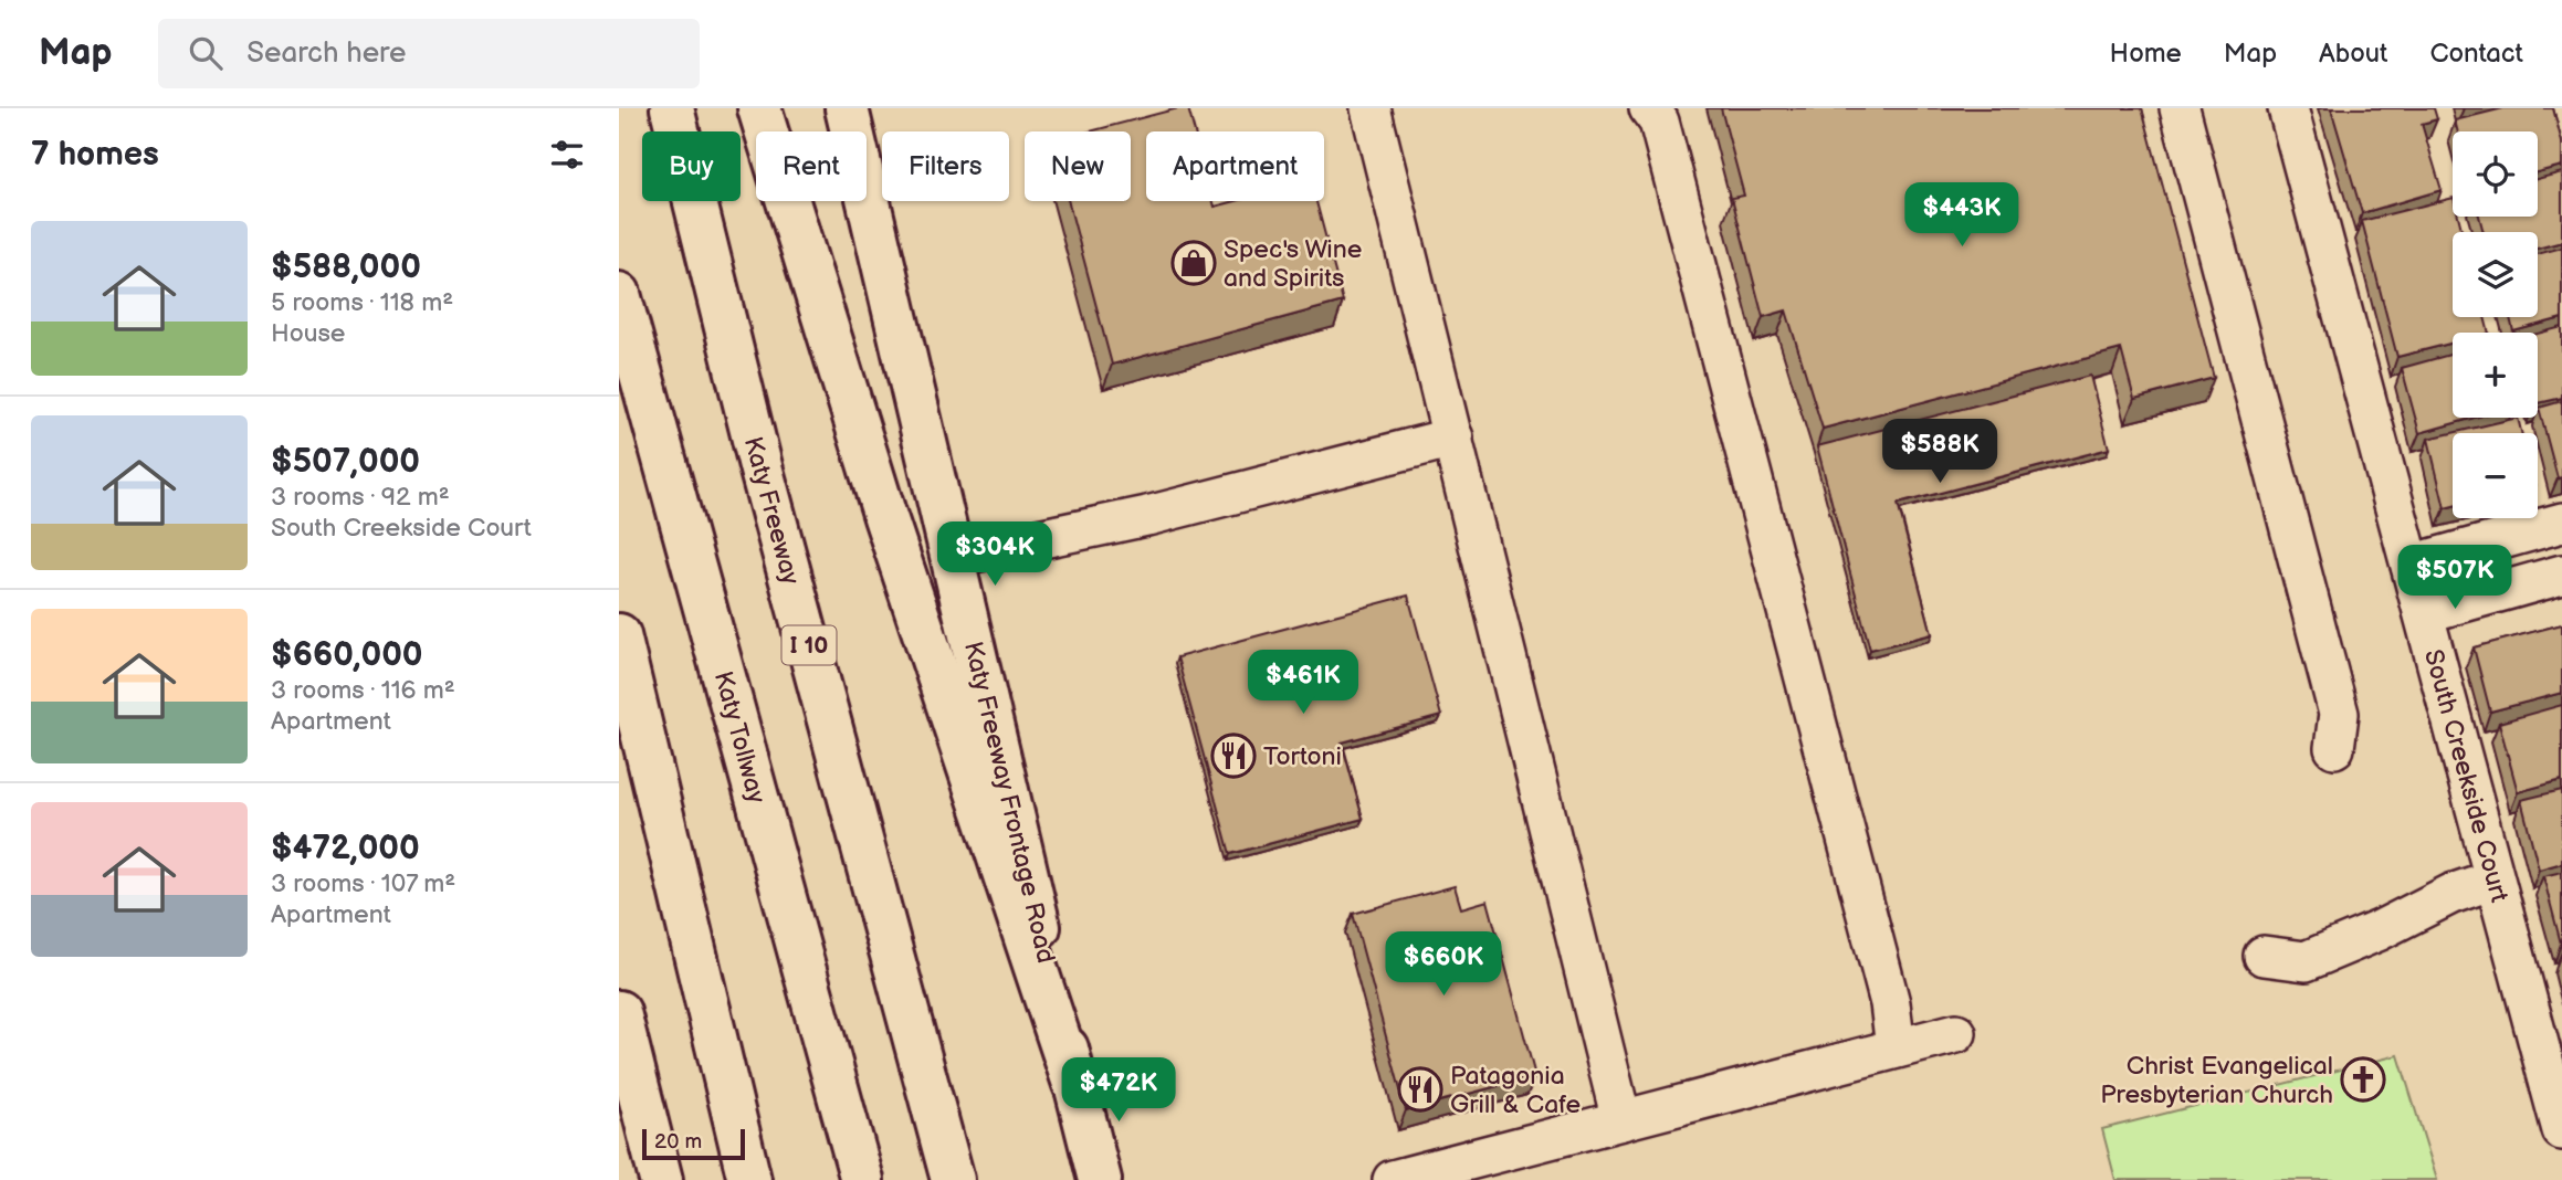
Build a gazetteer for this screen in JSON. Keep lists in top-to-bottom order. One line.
{"streets":{"main road":["Katy Freeway","I 10","Katy Tollway","Katy Freeway Frontage Road"],"street":["South Creekside Court"]},"places":{"shop":["Spec's Wine and Spirits"],"restaurant":["Tortoni","Patagonia Grill & Cafe"],"church":["Christ Evangelical Presbyterian Church"]},"scale_bar":"20 m","page":{"header":"Map","search":"Search here","nav":["Home","Map","About","Contact"],"heading":"7 homes","map_buttons":["+","−"],"chip":["Buy","Rent","Filters","New","Apartment"],"price":["$443K","$588K","$304K","$507K","$461K","$660K","$472K"],"list":[{"name":"$588,000","note":"5 rooms · 118 m² · House"},{"name":"$507,000","note":"3 rooms · 92 m² · South Creekside Court"},{"name":"$660,000","note":"3 rooms · 116 m² · Apartment"},{"name":"$472,000","note":"3 rooms · 107 m² · Apartment"}],"scale":"20 m"}}
